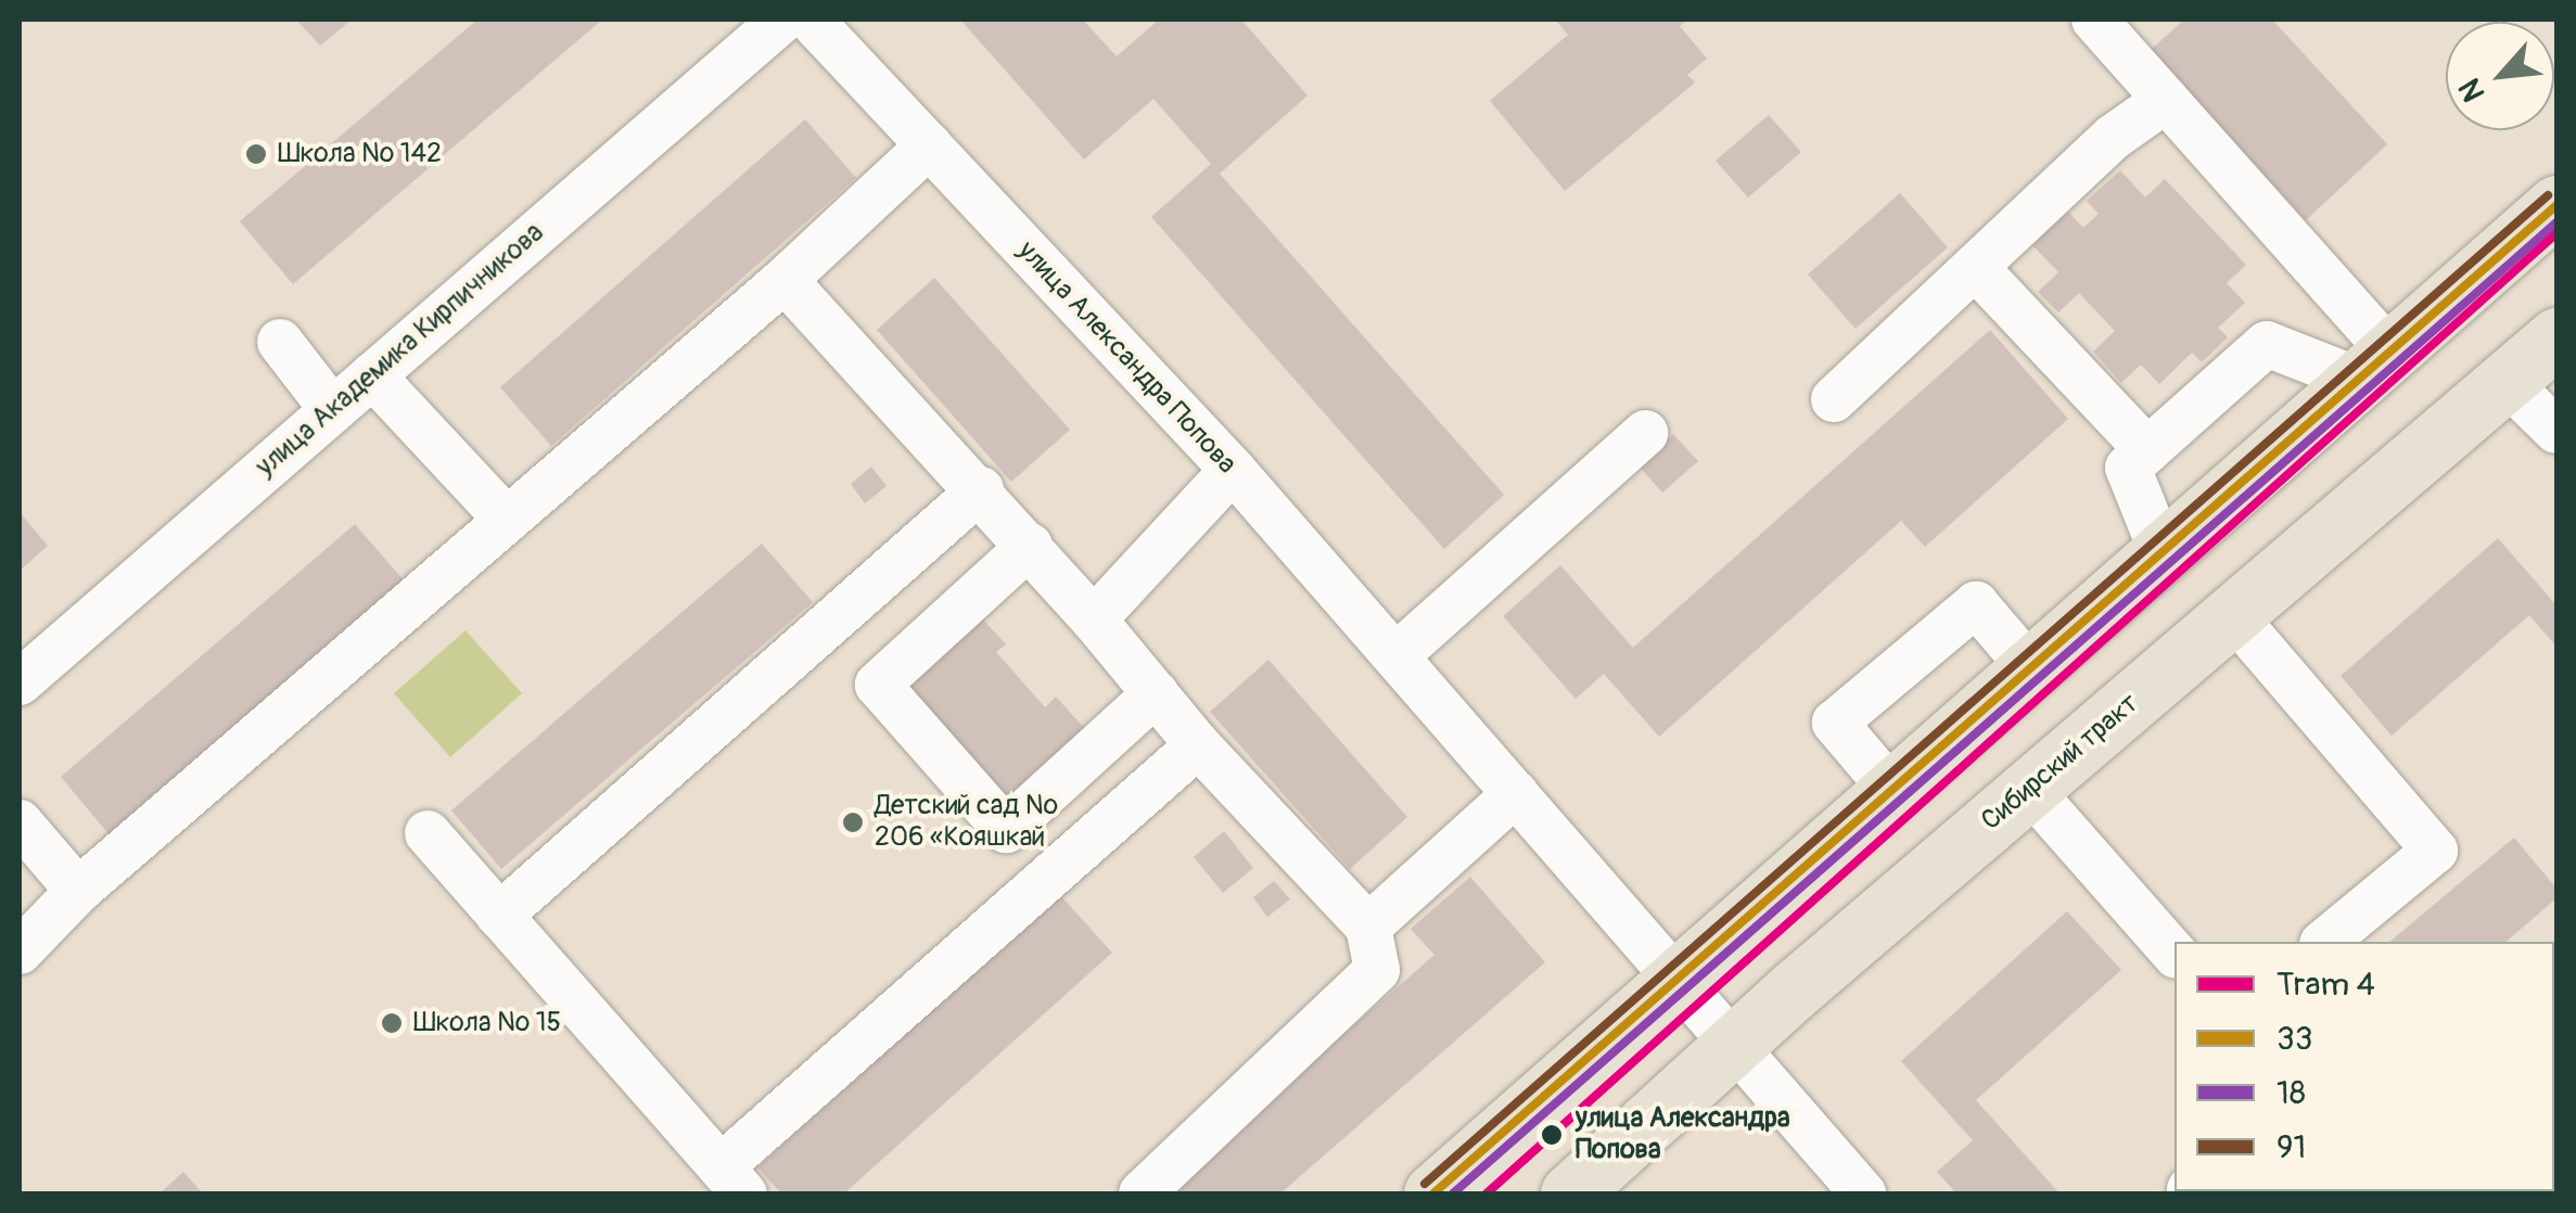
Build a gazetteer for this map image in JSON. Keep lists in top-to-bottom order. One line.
{"streets":{"main road":["Сибирский тракт"],"street":["улица Академика Кирпичникова","улица Александра Попова"]},"crossings":[["улица Александра Попова","Сибирский тракт"]],"places":["Школа № 142","Детский сад № 206 «Кояшкай","Школа № 15","улица Александра Попова"],"lines":["transit line 91","transit line 33","transit line 18","tram line 4"],"legend":["Tram 4","33","18","91"],"north":"bottom left"}
